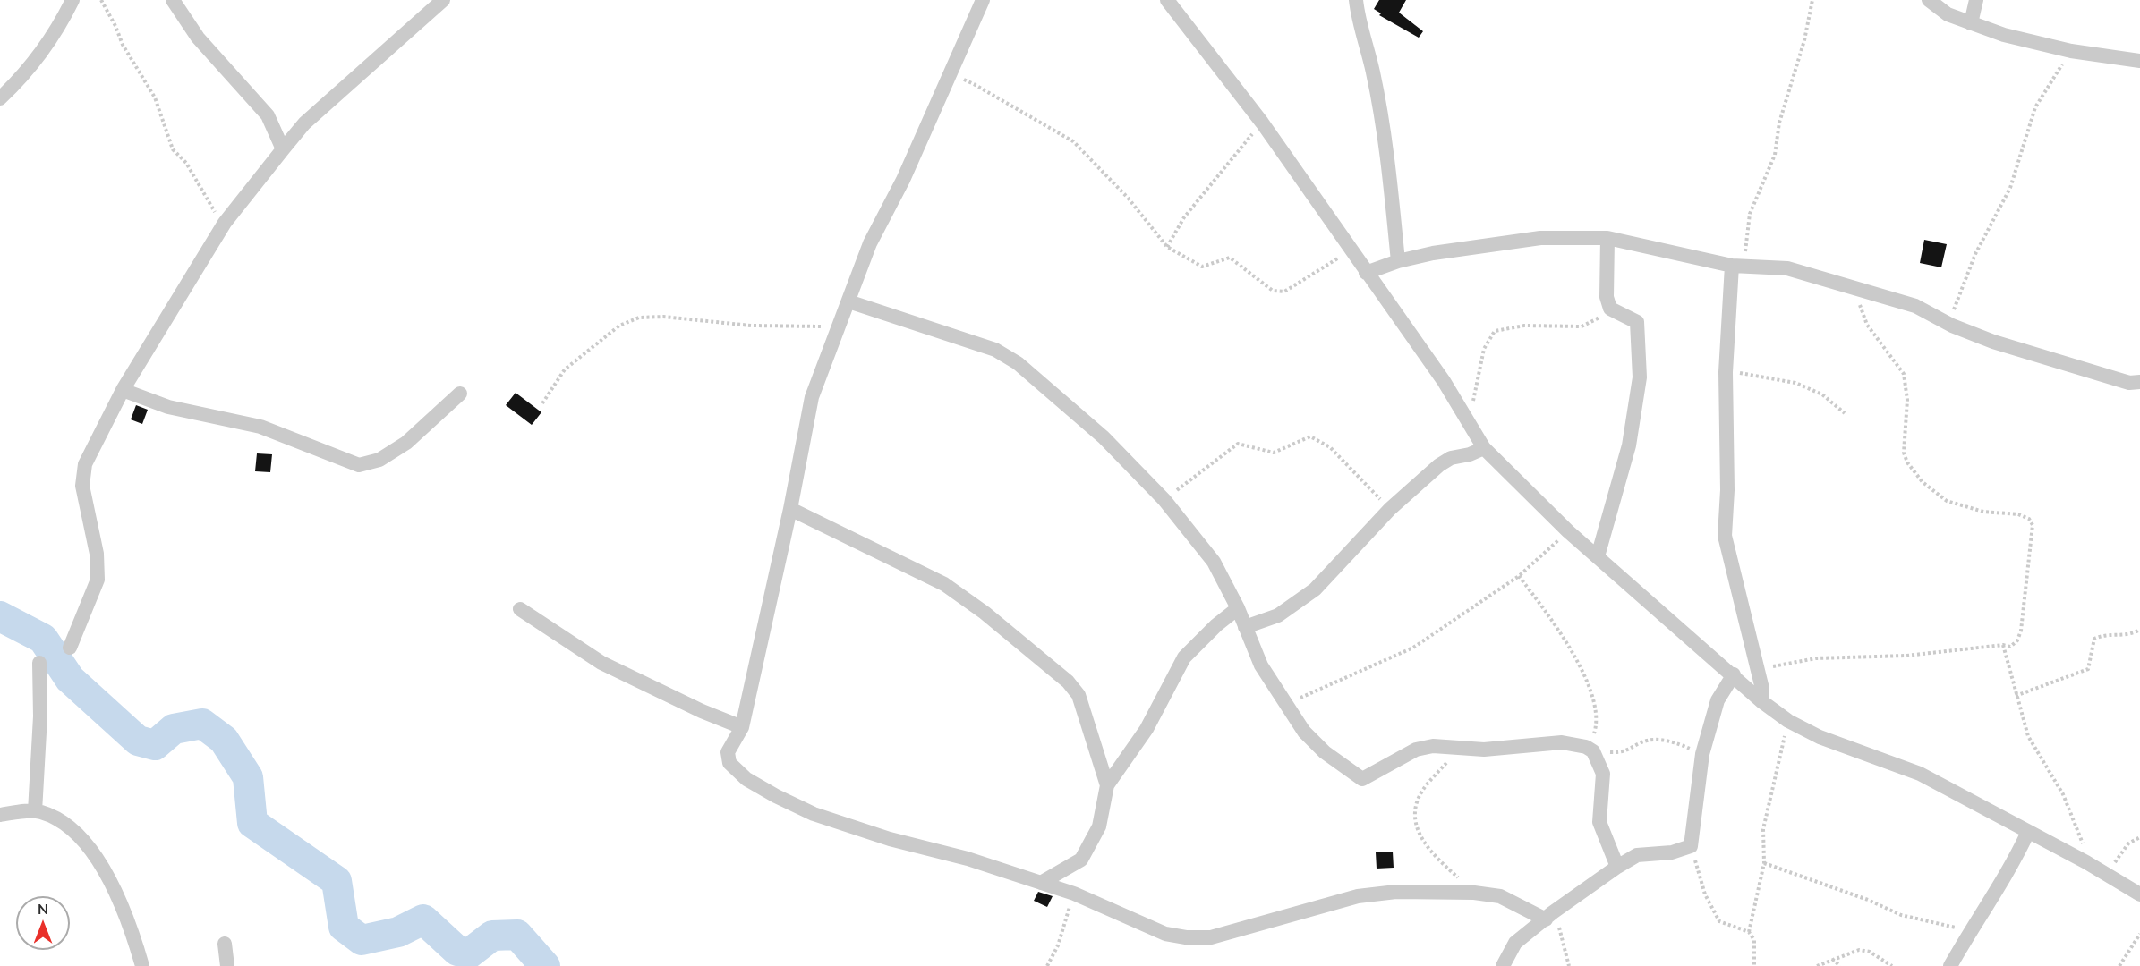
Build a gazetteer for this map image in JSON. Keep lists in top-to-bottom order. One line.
{"north":"top"}
